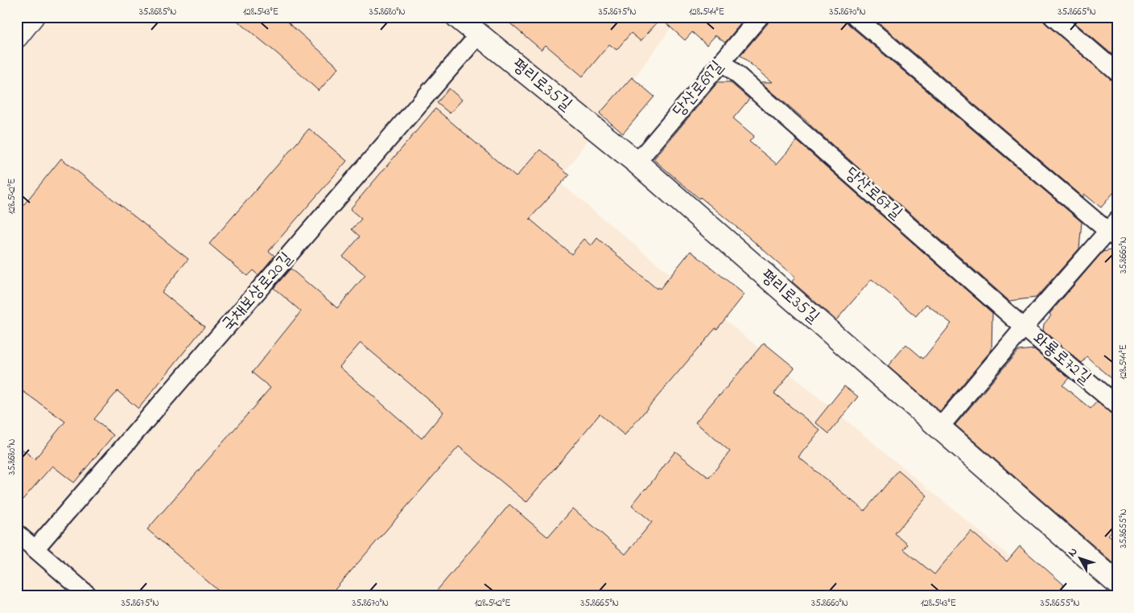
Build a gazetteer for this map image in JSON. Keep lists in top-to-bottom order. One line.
{"streets":{"street":["평리로35길","당산로69길","당산로67길","국채보상로20길","와룡로72길"]},"crossings":[["평리로35길","당산로69길"],["평리로35길","국채보상로20길"],["당산로69길","당산로67길"],["당산로67길","와룡로72길"]],"north":"top left","coordinates":["35.8685°N","128.543°E","35.8680°N","35.8675°N","128.544°E","35.8670°N","35.8665°N","128.542°E","35.8660°N","35.8655°N"]}
